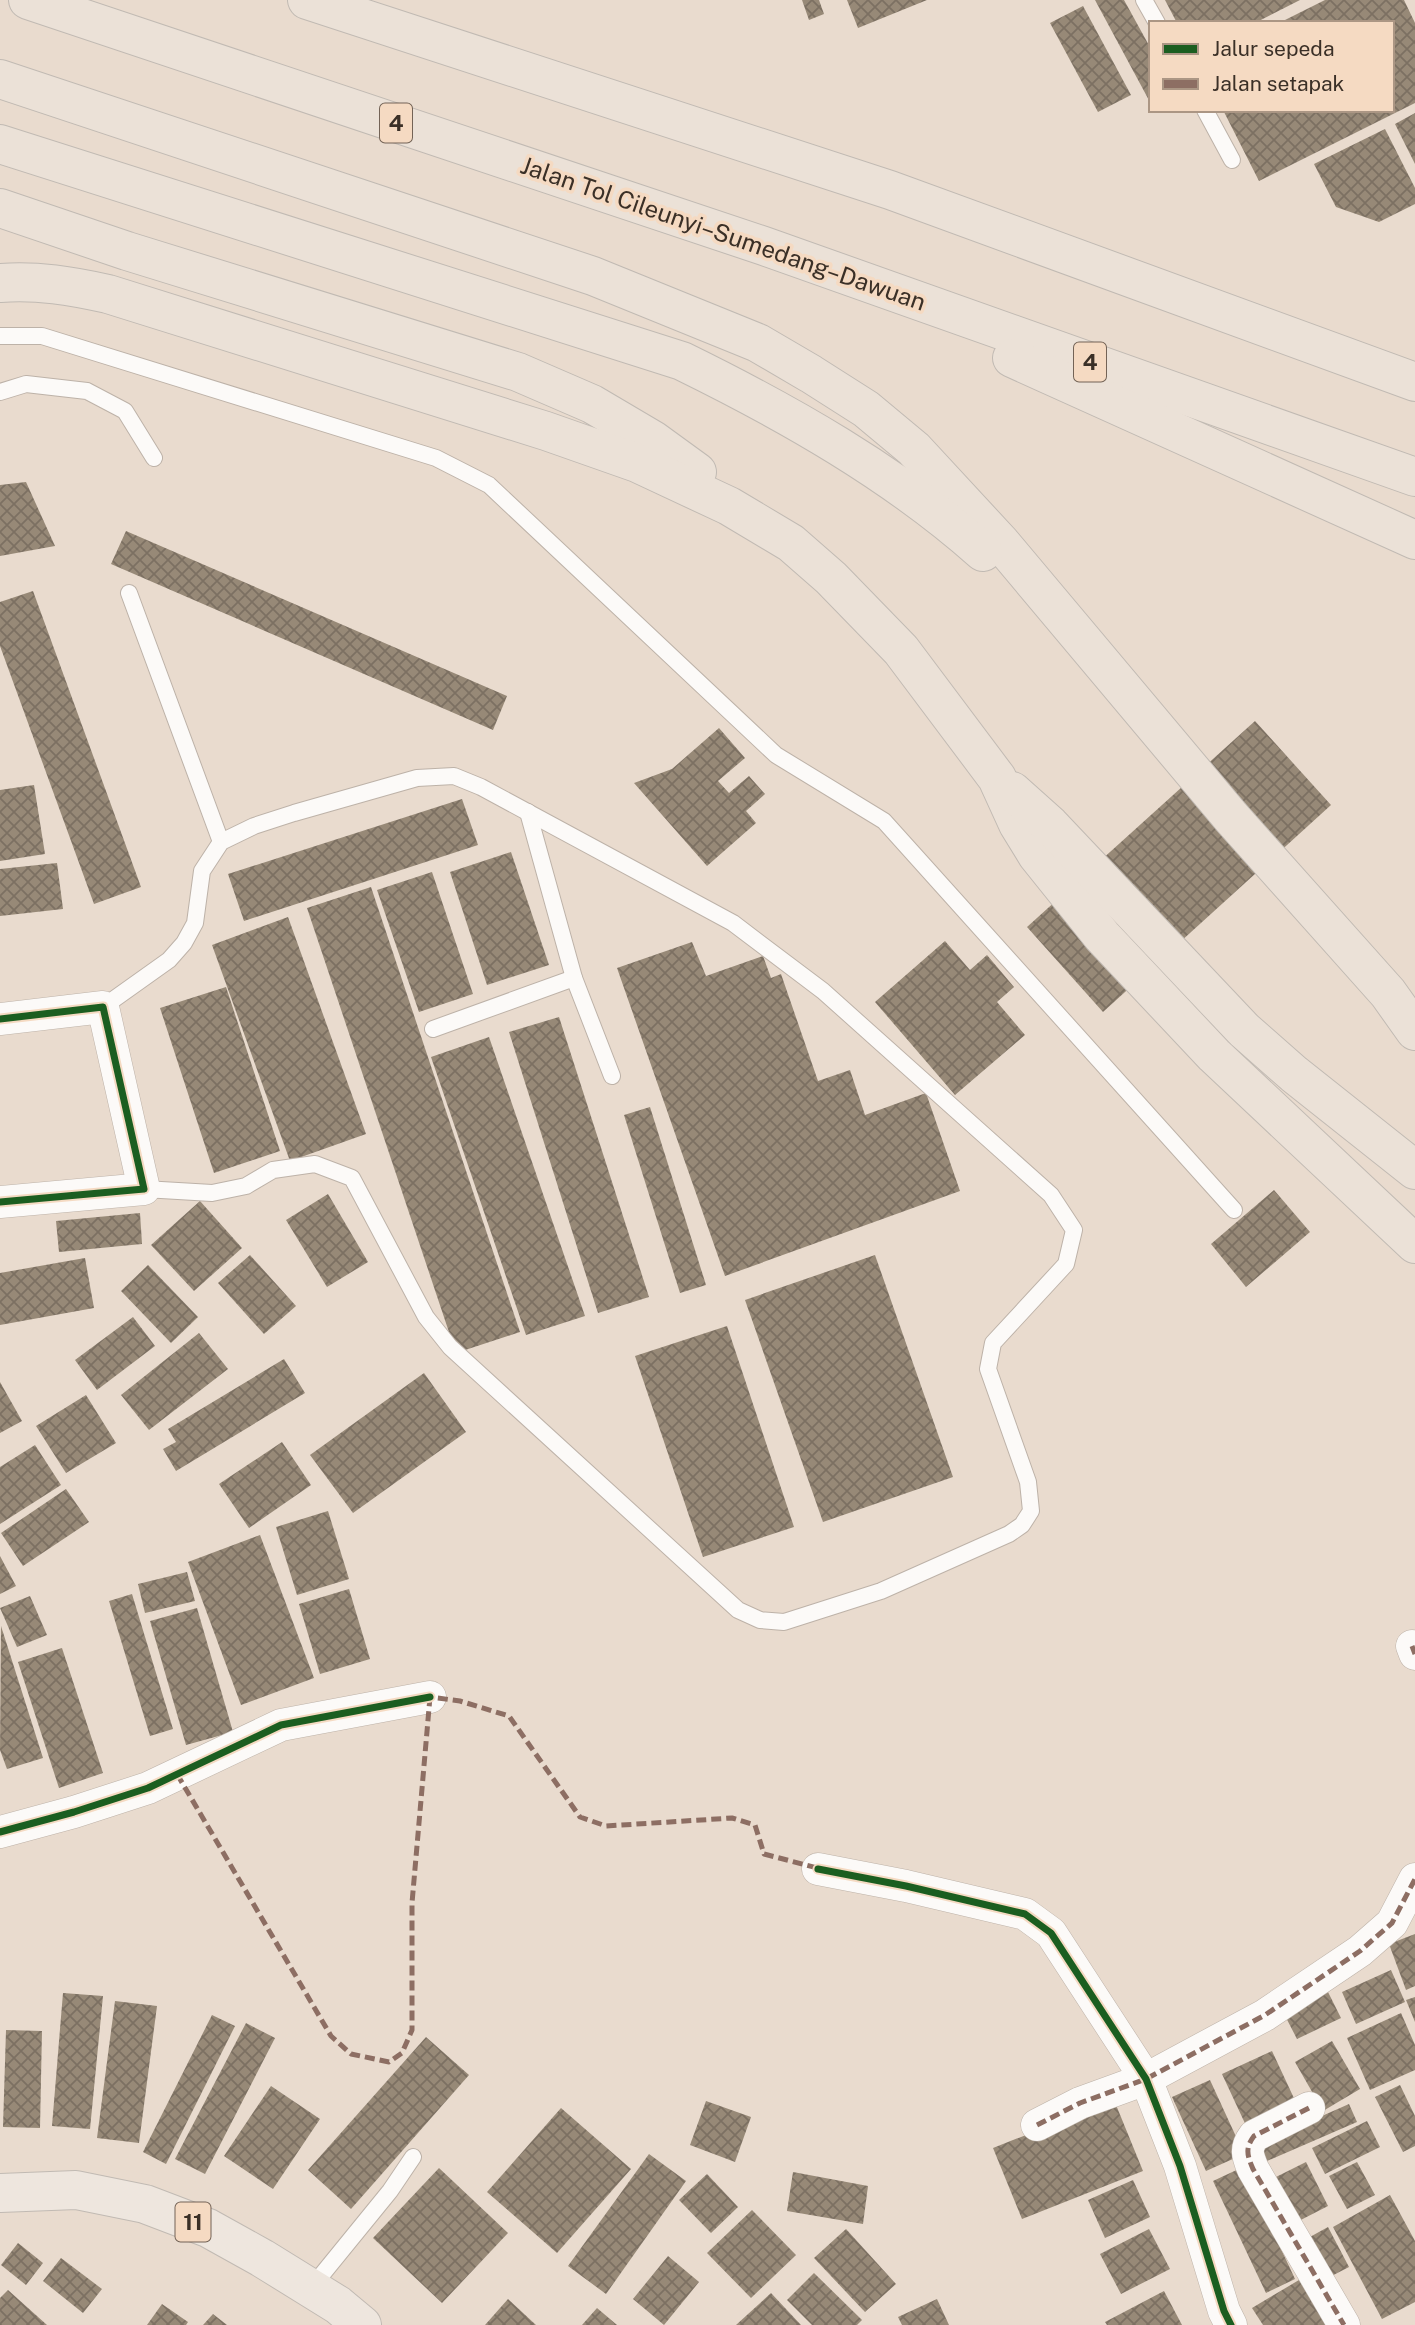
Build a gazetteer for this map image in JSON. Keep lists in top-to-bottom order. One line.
{"streets":{"highway":["4","Jalan Tol Cileunyi–Sumedang–Dawuan","11"]},"legend":["Jalur sepeda","Jalan setapak"]}
